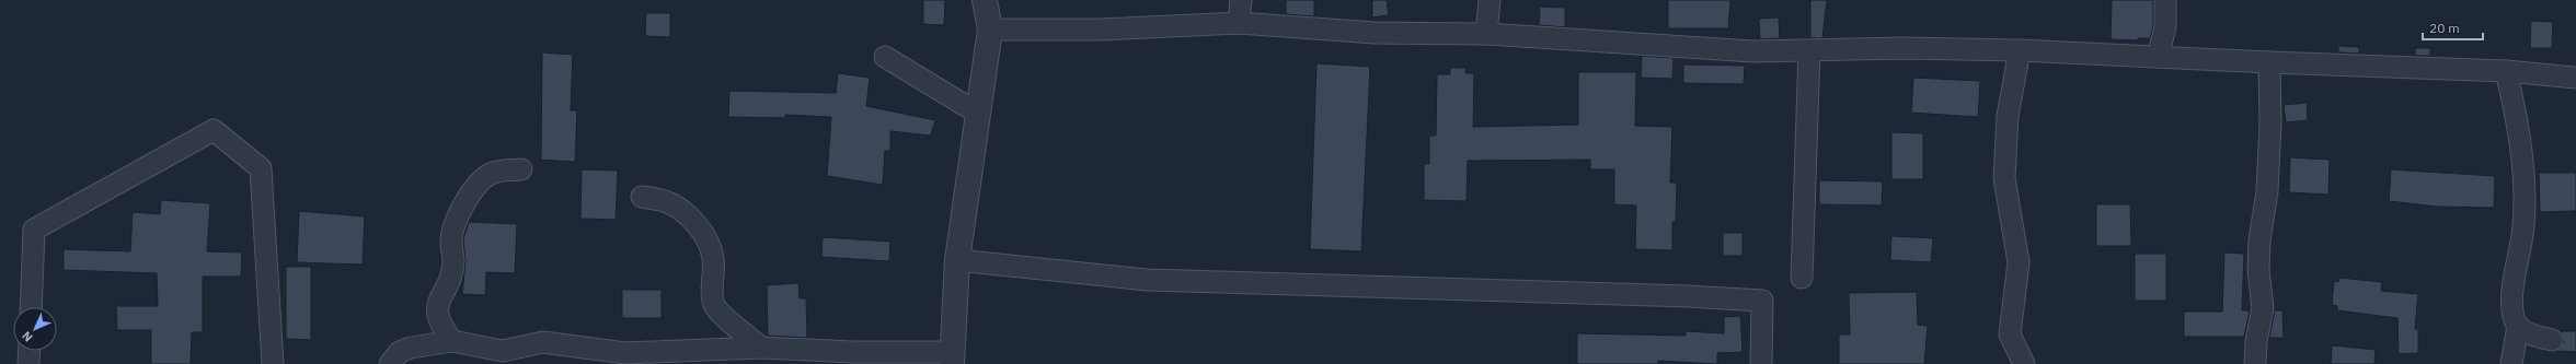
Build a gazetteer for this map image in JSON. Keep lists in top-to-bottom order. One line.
{"scale_bar":"20 m","north":"bottom left"}
